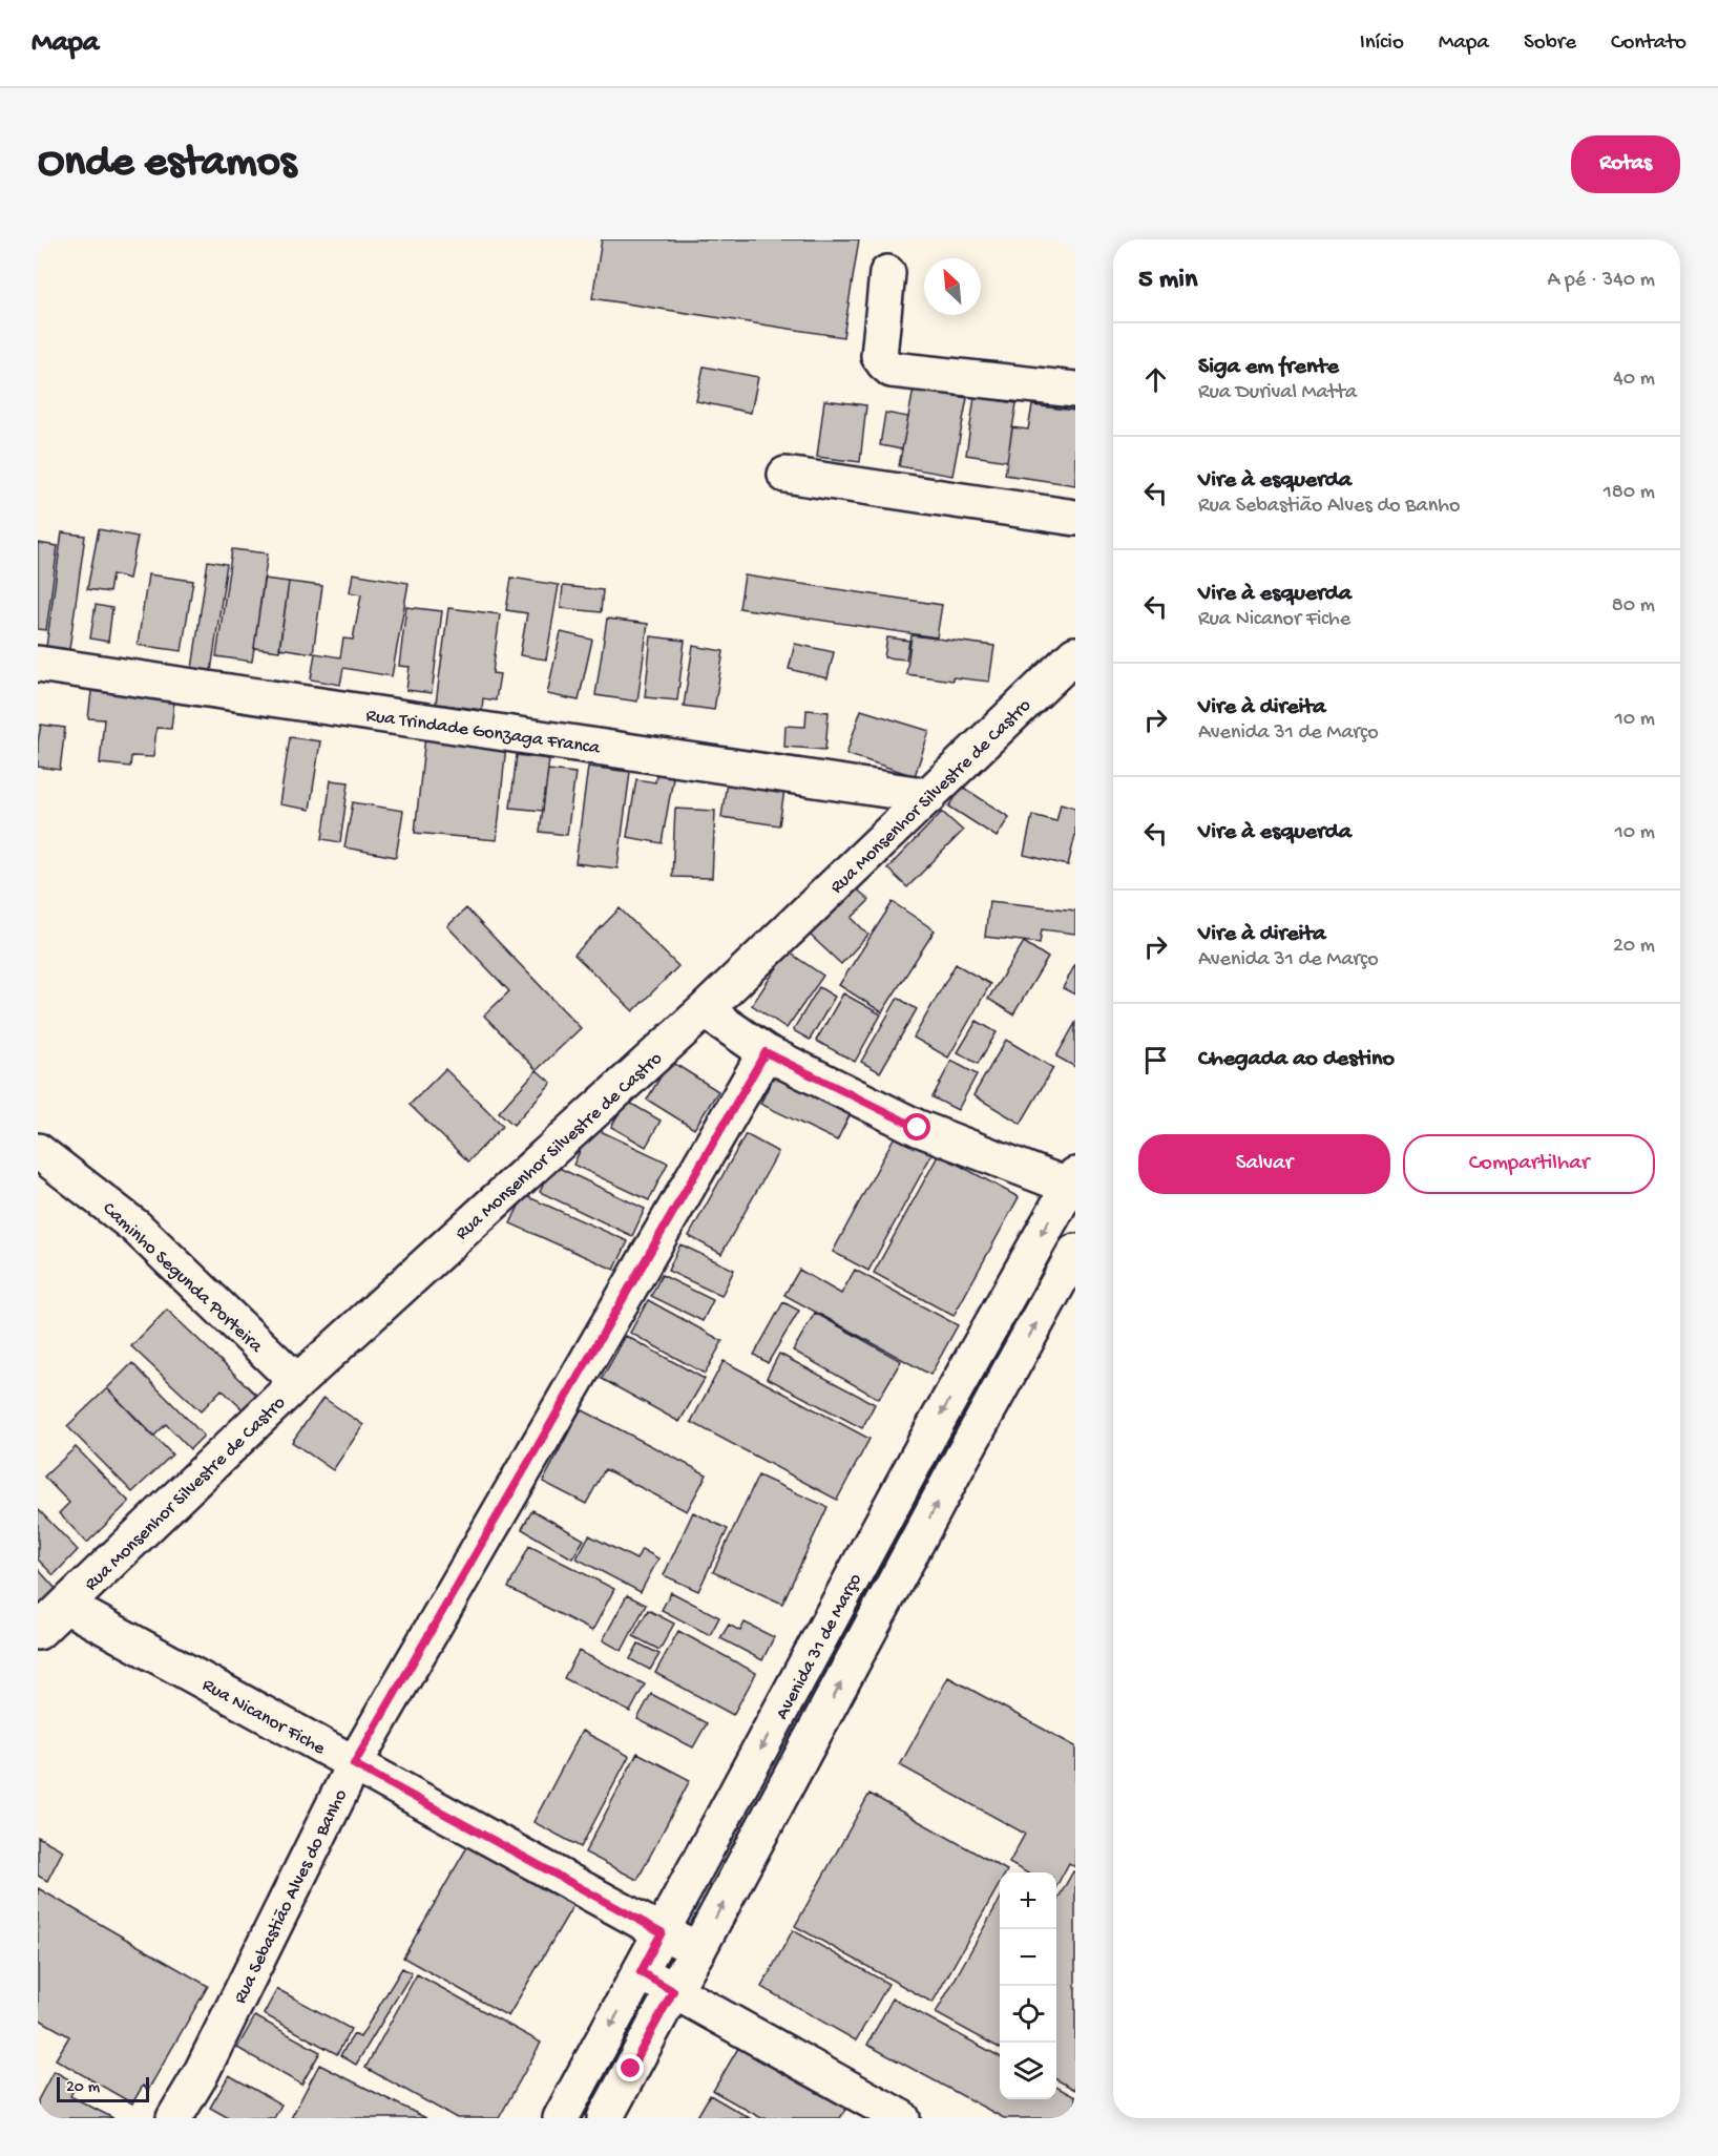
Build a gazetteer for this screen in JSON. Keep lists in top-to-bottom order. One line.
{"streets":{"street":["Rua Trindade Gonzaga Franca","Rua Monsenhor Silvestre de Castro","Caminho Segunda Porteira","Avenida 31 de Março","Rua Nicanor Fiche","Rua Sebastião Alves do Banho"]},"crossings":[["Rua Trindade Gonzaga Franca","Rua Monsenhor Silvestre de Castro"],["Rua Monsenhor Silvestre de Castro","Caminho Segunda Porteira"],["Rua Monsenhor Silvestre de Castro","Rua Nicanor Fiche"],["Avenida 31 de Março","Rua Nicanor Fiche"],["Rua Nicanor Fiche","Rua Sebastião Alves do Banho"]],"scale_bar":"20 m","north":"top left","page":{"header":"Mapa","nav":["Início","Mapa","Sobre","Contato"],"buttons":["Rotas",["Salvar","Compartilhar"]],"title":"Onde estamos","heading":["5 min","A pé · 340 m"],"list":[["Siga em frente","Rua Durival Matta","40 m"],["Vire à esquerda","Rua Sebastião Alves do Banho","180 m"],["Vire à esquerda","Rua Nicanor Fiche","80 m"],["Vire à direita","Avenida 31 de Março","10 m"],["Vire à esquerda","10 m"],["Vire à direita","Avenida 31 de Março","20 m"],"Chegada ao destino"],"map_buttons":["+","−"],"scale":"20 m"}}
